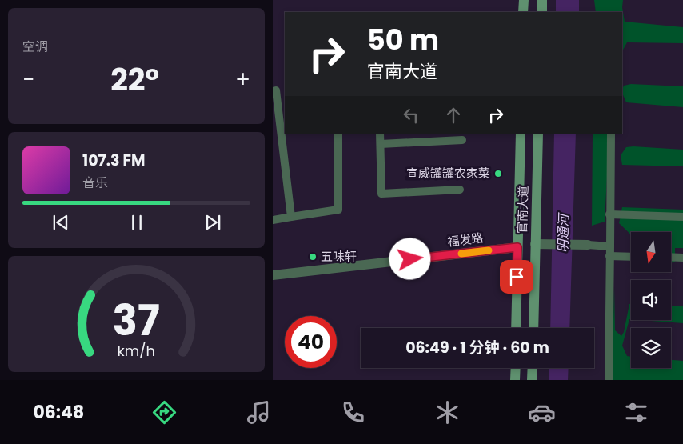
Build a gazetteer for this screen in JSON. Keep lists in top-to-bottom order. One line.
{"streets":{"main road":["官南大道"],"street":["福发路"]},"crossings":[["官南大道","福发路"]],"water":["明通河"],"places":["宣威罐罐农家菜","五味轩"],"north":"bottom","page":{"tile":"空调","turn":["50 m","官南大道"],"heat":["−","22°","+"],"song":["107.3 FM","音乐"],"limit":"40","trip":"06:49 · 1 分钟 · 60 m","tabs":"06:48","gauge":["37","km/h"]}}
